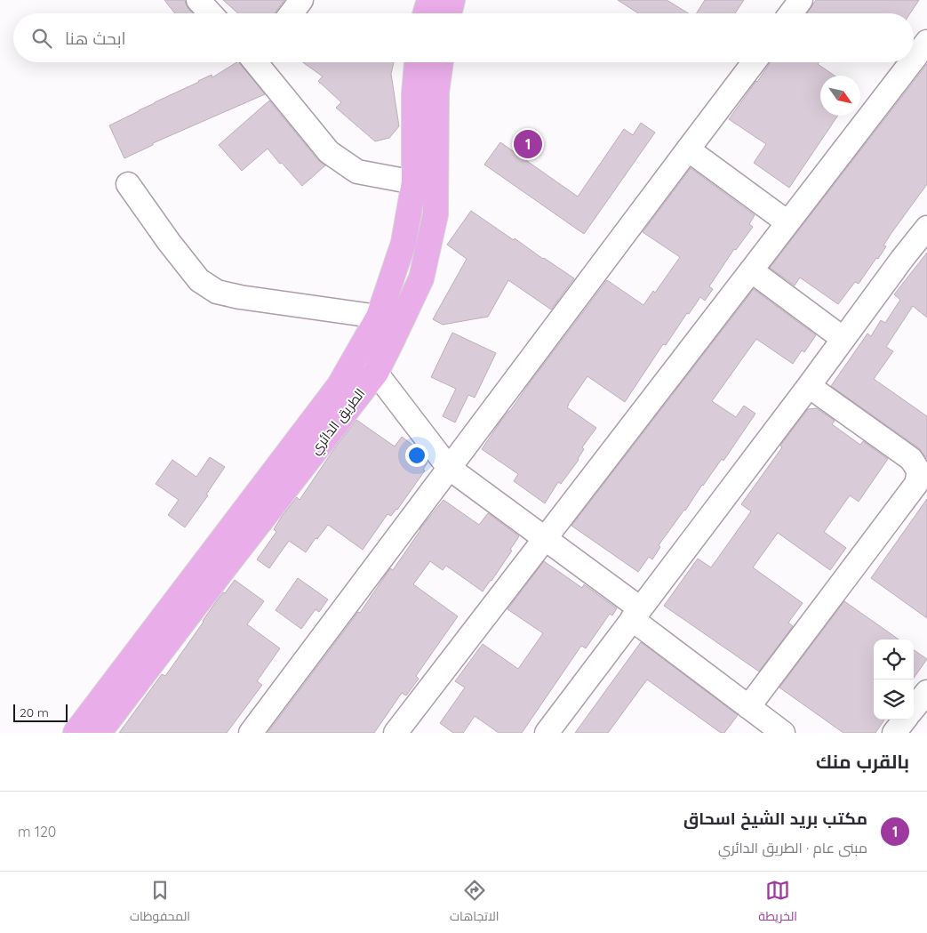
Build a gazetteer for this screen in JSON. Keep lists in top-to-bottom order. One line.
{"streets":{"main road":["الطريق الدائري"]},"scale_bar":"20 m","north":"bottom right","page":{"search":"ابحث هنا","pins":"1","scale":"20 m","heading":"بالقرب منك","list":[{"mark":"1","name":"مكتب بريد الشيخ اسحاق","note":"مبنى عام · الطريق الدائري","value":"120 m"}],"nav":["الخريطة","الاتجاهات","المحفوظات"]}}
